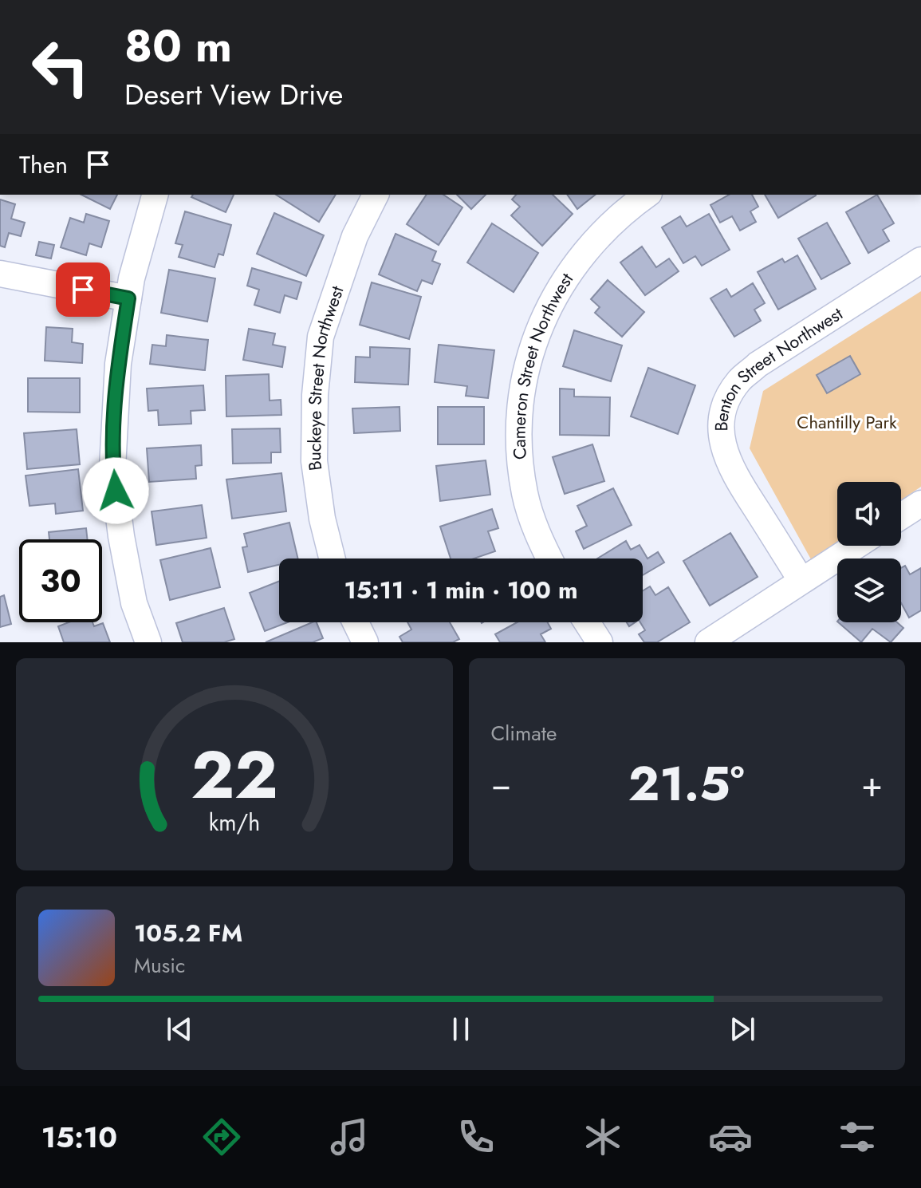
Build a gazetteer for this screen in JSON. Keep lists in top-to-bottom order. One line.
{"streets":{"street":["Cameron Street Northwest","Benton Street Northwest","Buckeye Street Northwest"]},"parks":["Chantilly Park"],"page":{"turn":["80 m","Desert View Drive"],"then":"Then","limit":"30","trip":"15:11 · 1 min · 100 m","tile":"Climate","heat":["−","21.5°","+"],"song":["105.2 FM","Music"],"tabs":"15:10","gauge":["22","km/h"]}}
